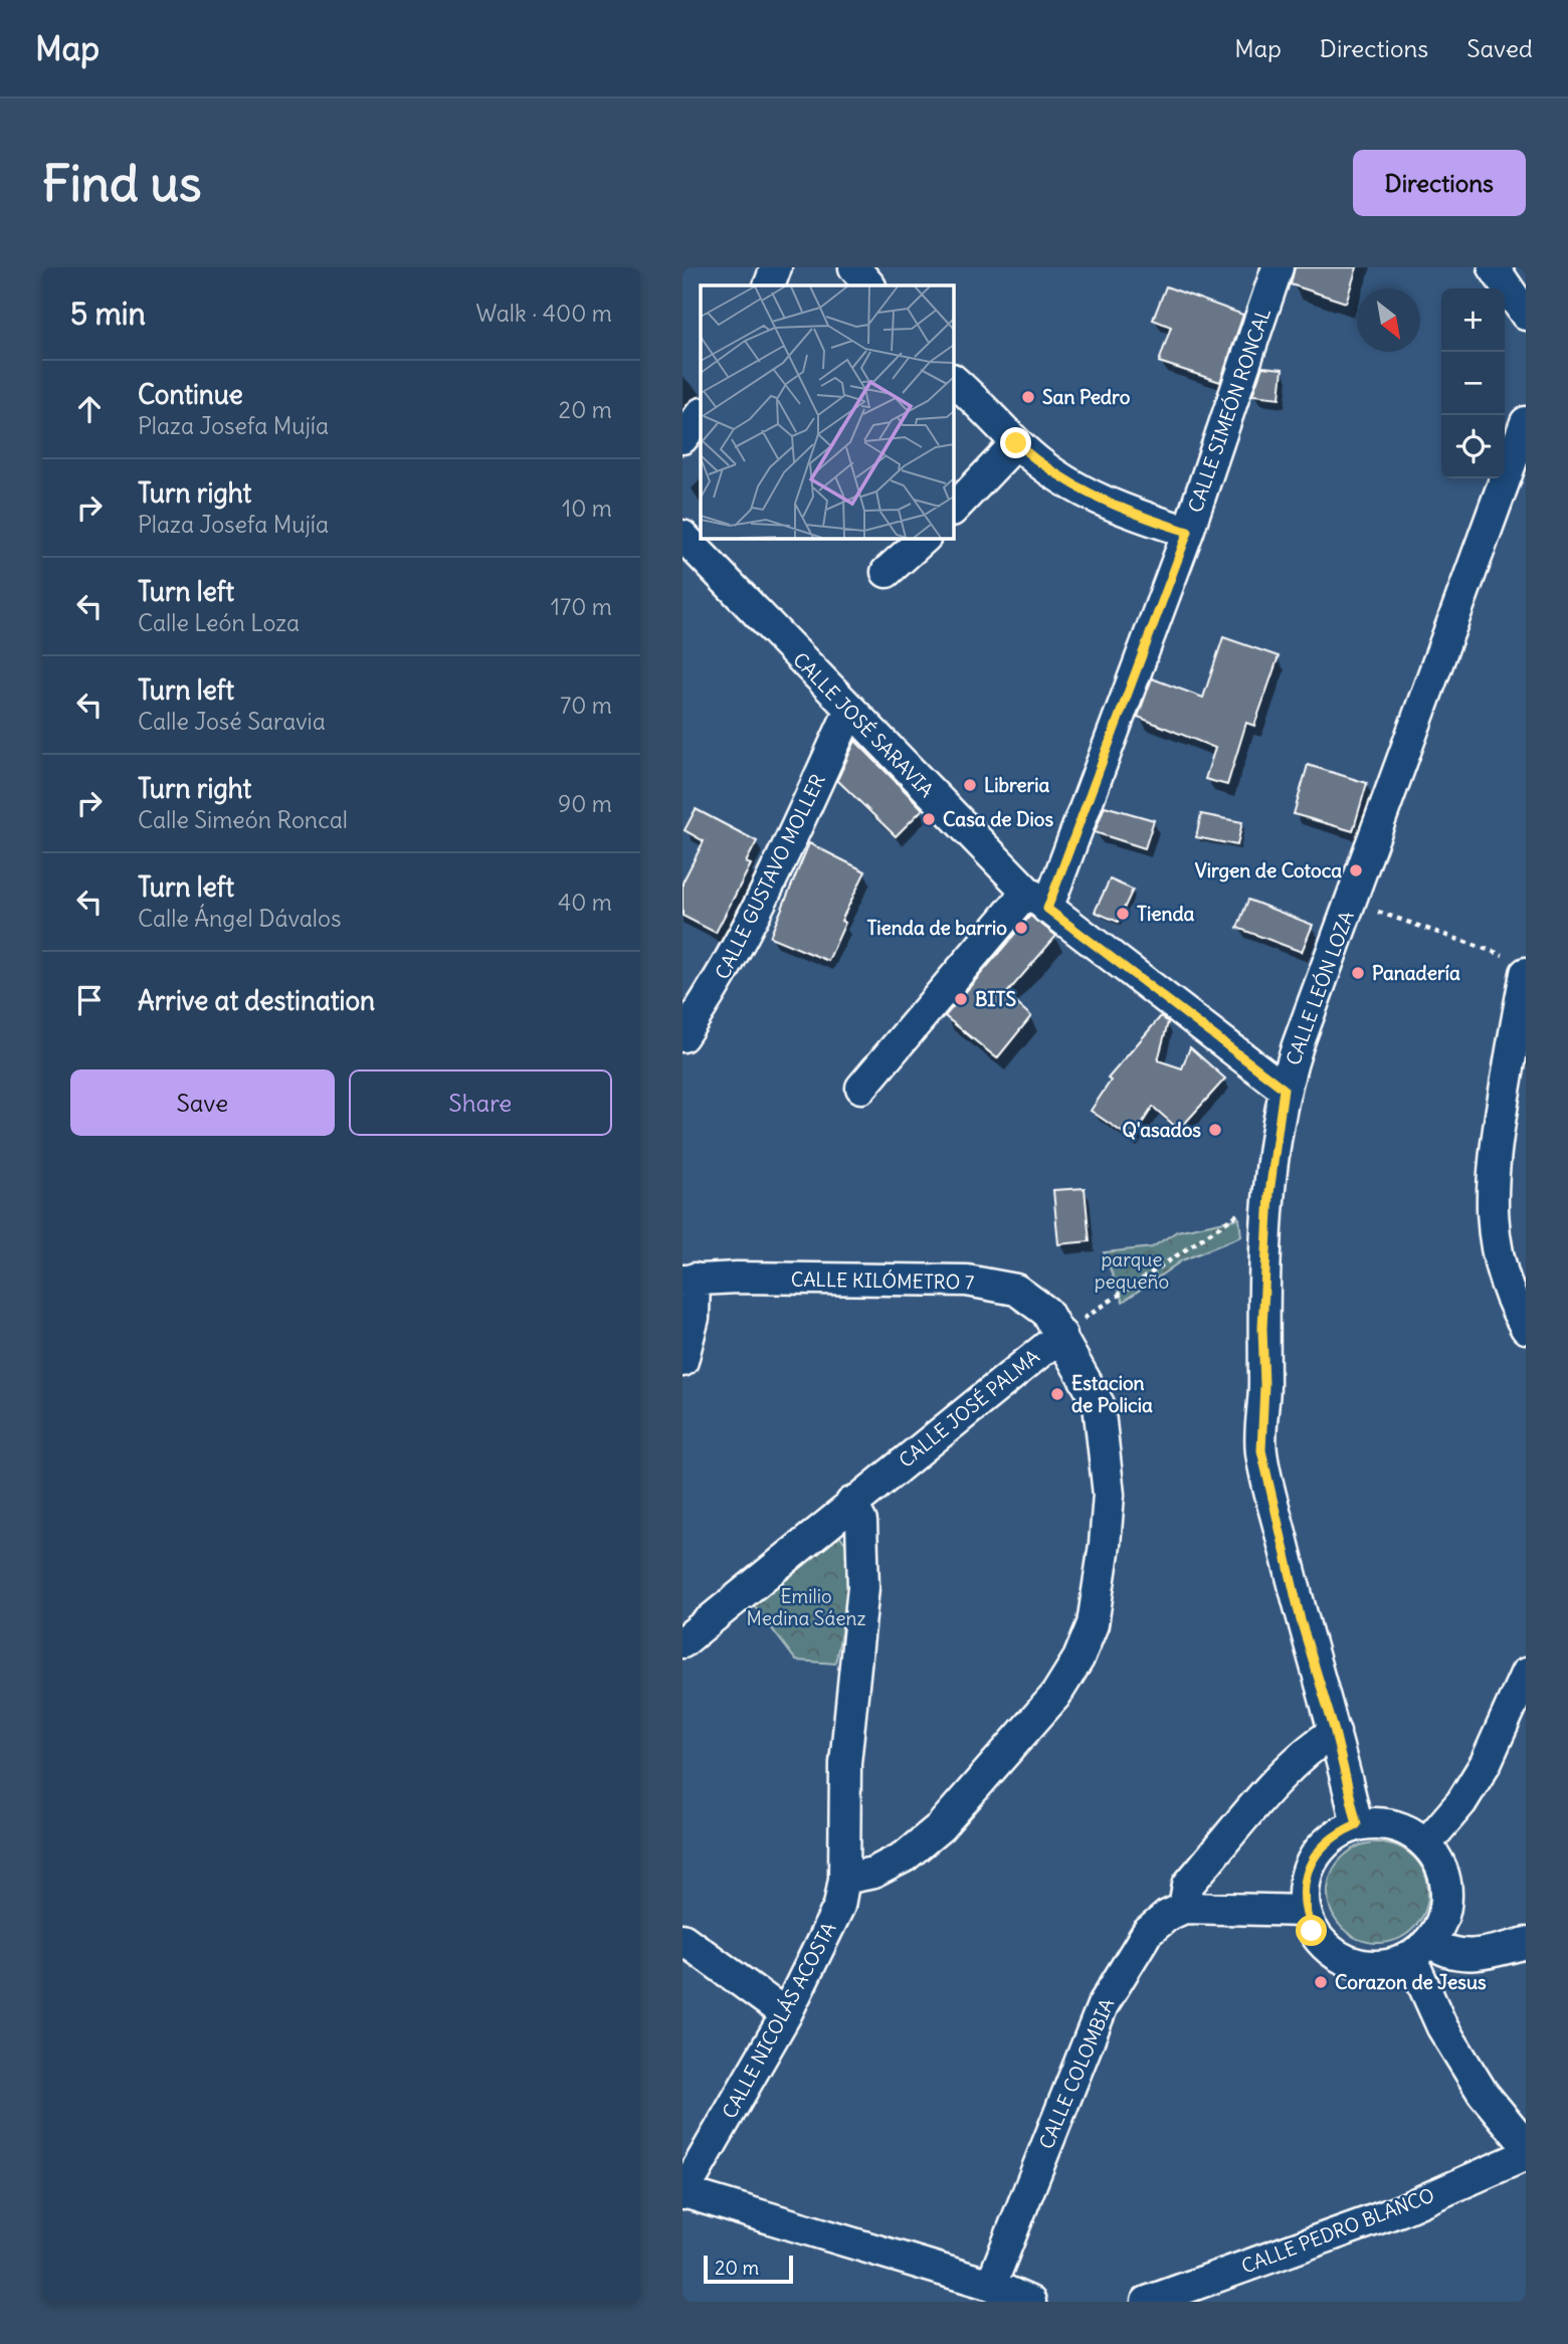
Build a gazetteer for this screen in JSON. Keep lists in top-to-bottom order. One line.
{"streets":{"street":["CALLE SIMEÓN RONCAL","CALLE JOSÉ SARAVIA","CALLE GUSTAVO MOLLER","CALLE LEÓN LOZA","CALLE KILÓMETRO 7","CALLE JOSÉ PALMA","CALLE NICOLÁS ACOSTA","CALLE COLOMBIA","CALLE PEDRO BLANCO"]},"crossings":[["CALLE SIMEÓN RONCAL","CALLE JOSÉ SARAVIA"],["CALLE JOSÉ SARAVIA","CALLE GUSTAVO MOLLER"],["CALLE JOSÉ SARAVIA","CALLE LEÓN LOZA"],["CALLE KILÓMETRO 7","CALLE JOSÉ PALMA"],["CALLE KILÓMETRO 7","CALLE NICOLÁS ACOSTA"],["CALLE JOSÉ PALMA","CALLE NICOLÁS ACOSTA"]],"parks":["parque pequeño","Emilio Medina Sáenz"],"places":["San Pedro","Libreria","Casa de Dios","Virgen de Cotoca","Tienda","Tienda de barrio","Panadería","BITS","Q'asados","Estacion de Policia","Corazon de Jesus"],"scale_bar":"20 m","north":"bottom right","page":{"header":"Map","nav":["Map","Directions","Saved"],"buttons":["Directions",["Save","Share"]],"title":"Find us","heading":["5 min","Walk · 400 m"],"map_buttons":["+","−"],"list":[["Continue","Plaza Josefa Mujía","20 m"],["Turn right","Plaza Josefa Mujía","10 m"],["Turn left","Calle León Loza","170 m"],["Turn left","Calle José Saravia","70 m"],["Turn right","Calle Simeón Roncal","90 m"],["Turn left","Calle Ángel Dávalos","40 m"],"Arrive at destination"],"scale":"20 m"}}
